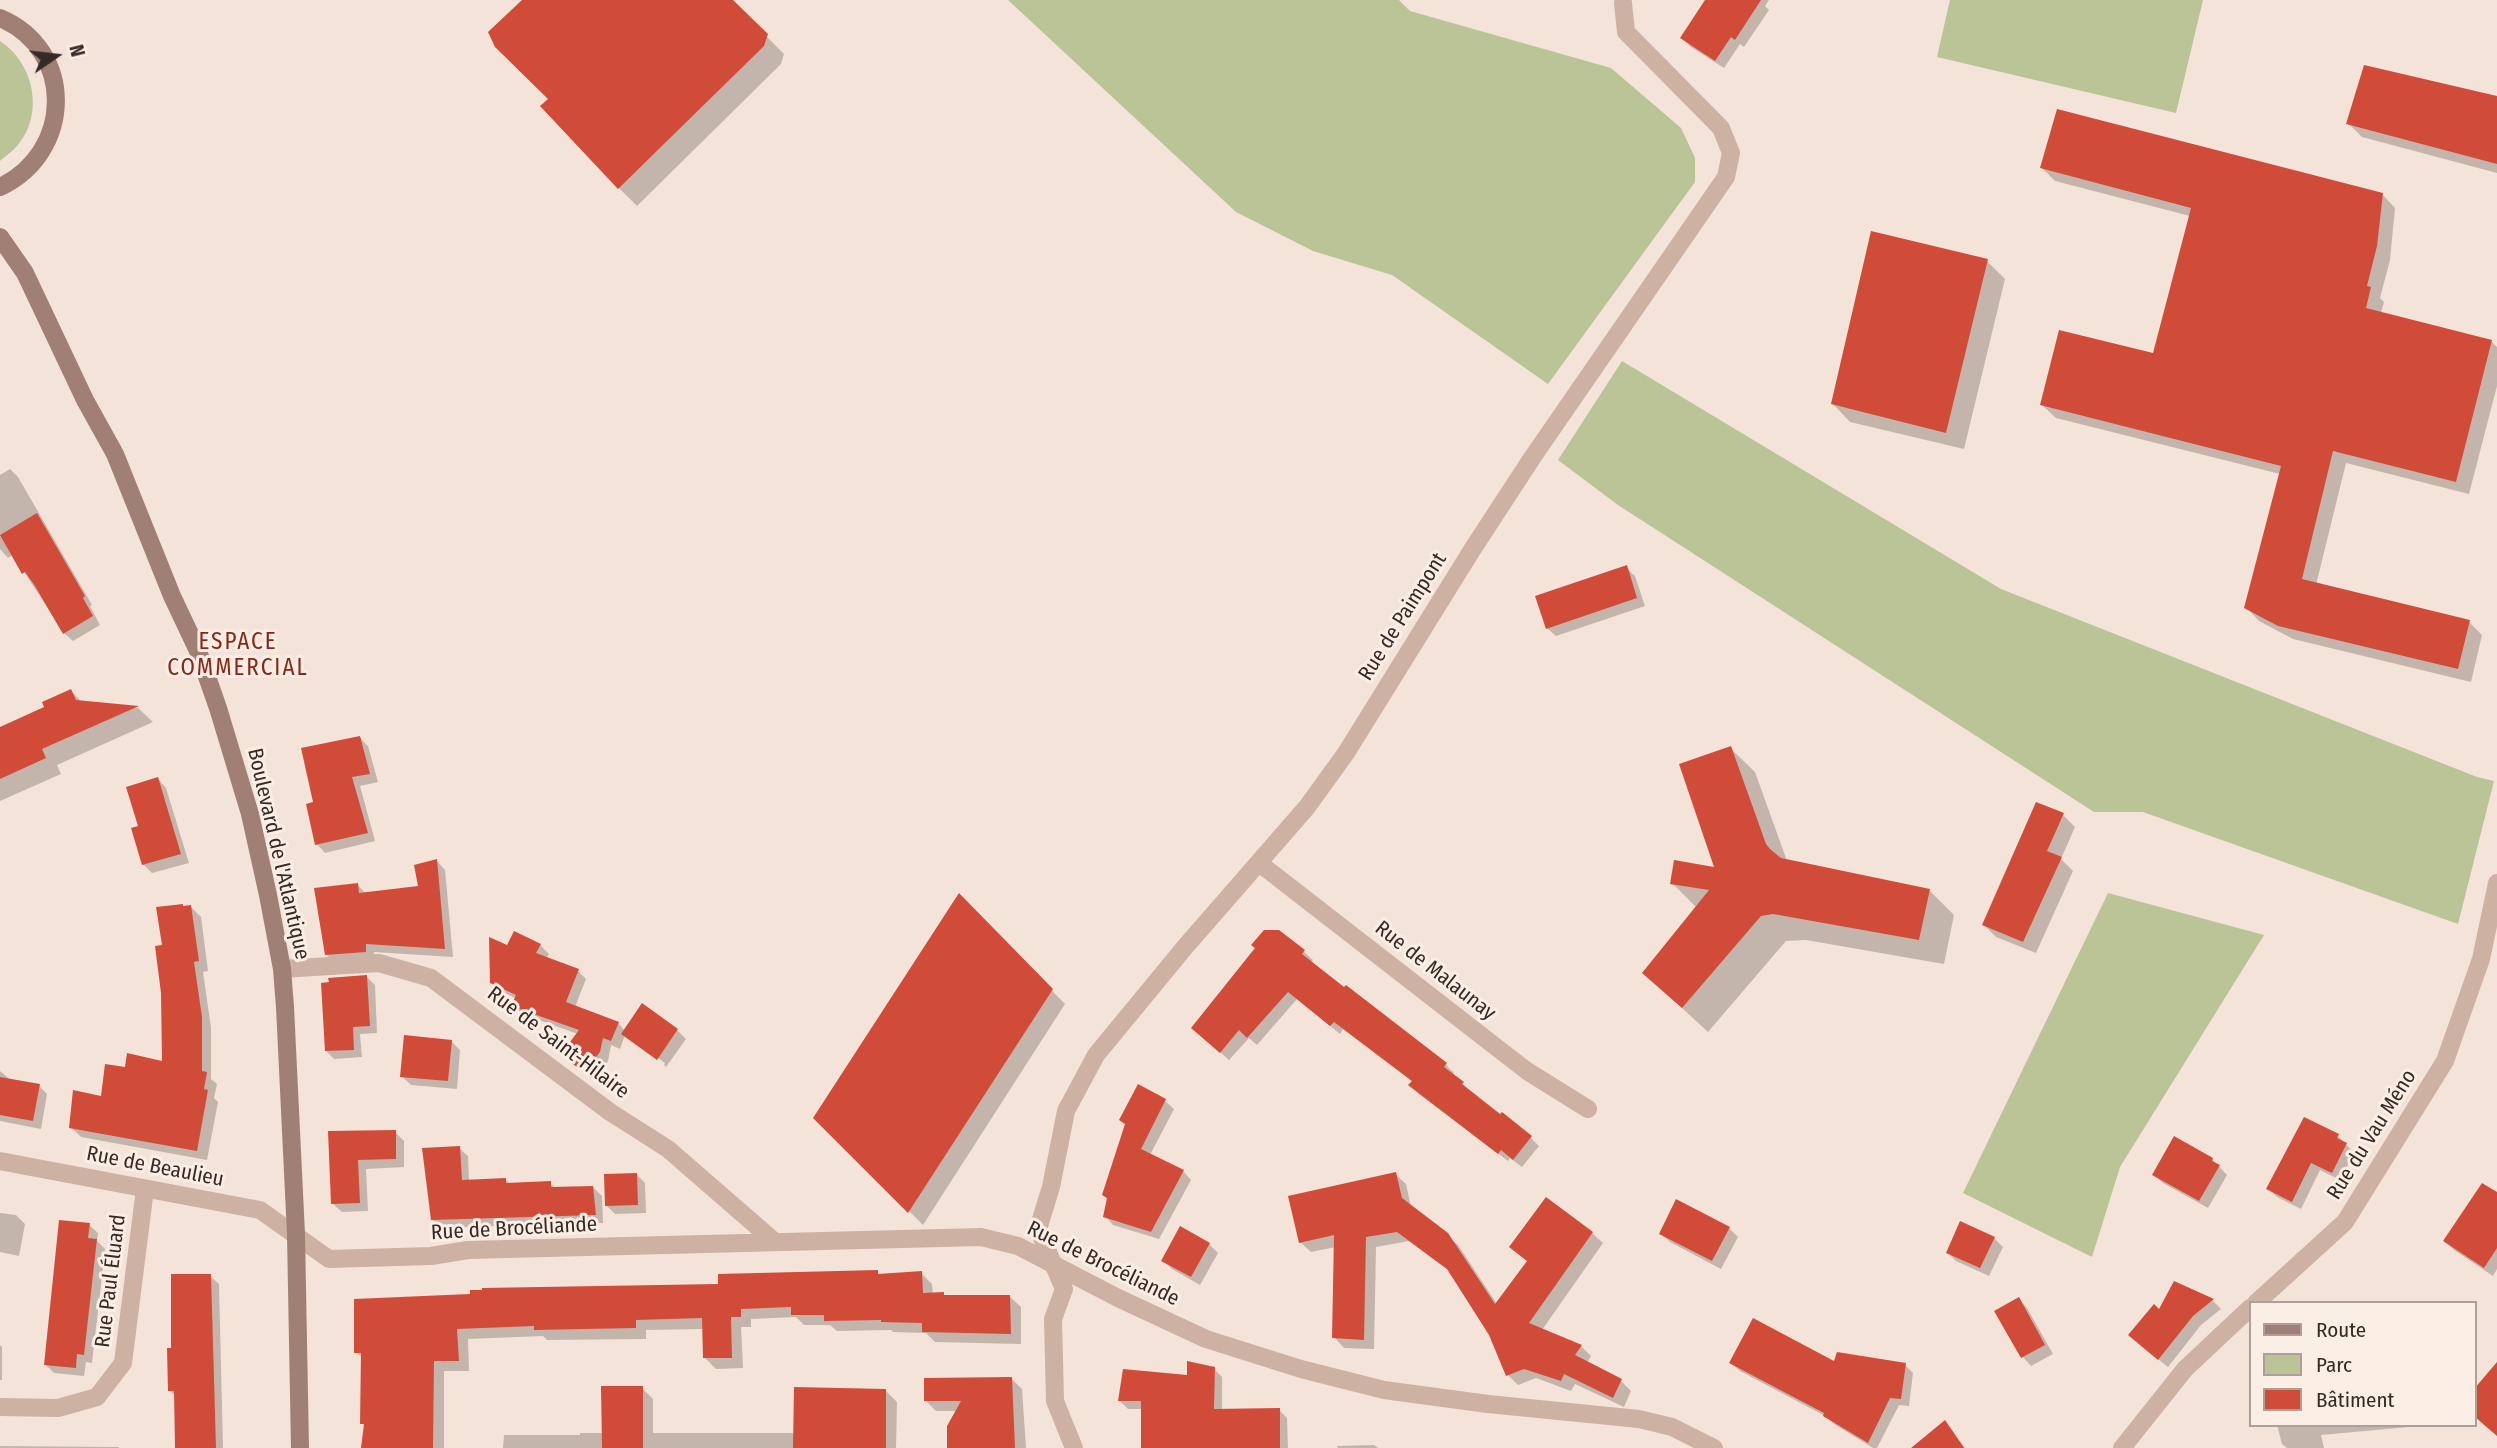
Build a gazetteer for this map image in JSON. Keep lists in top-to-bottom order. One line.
{"streets":{"main road":["Boulevard de l'Atlantique"],"street":["Rue de Paimpont","Rue de Malaunay","Rue de Saint-Hilaire","Rue du Vau Méno","Rue de Beaulieu","Rue de Brocéliande","Rue Paul Éluard"]},"crossings":[["Rue de Paimpont","Rue de Malaunay"],["Rue de Paimpont","Rue de Brocéliande"],["Boulevard de l'Atlantique","Rue de Saint-Hilaire"],["Boulevard de l'Atlantique","Rue de Beaulieu"],["Boulevard de l'Atlantique","Rue de Brocéliande"],["Rue de Saint-Hilaire","Rue de Brocéliande"],["Rue de Beaulieu","Rue de Brocéliande"],["Rue de Beaulieu","Rue Paul Éluard"]],"districts":["ESPACE COMMERCIAL"],"legend":["Route","Parc","Bâtiment"],"north":"right"}
